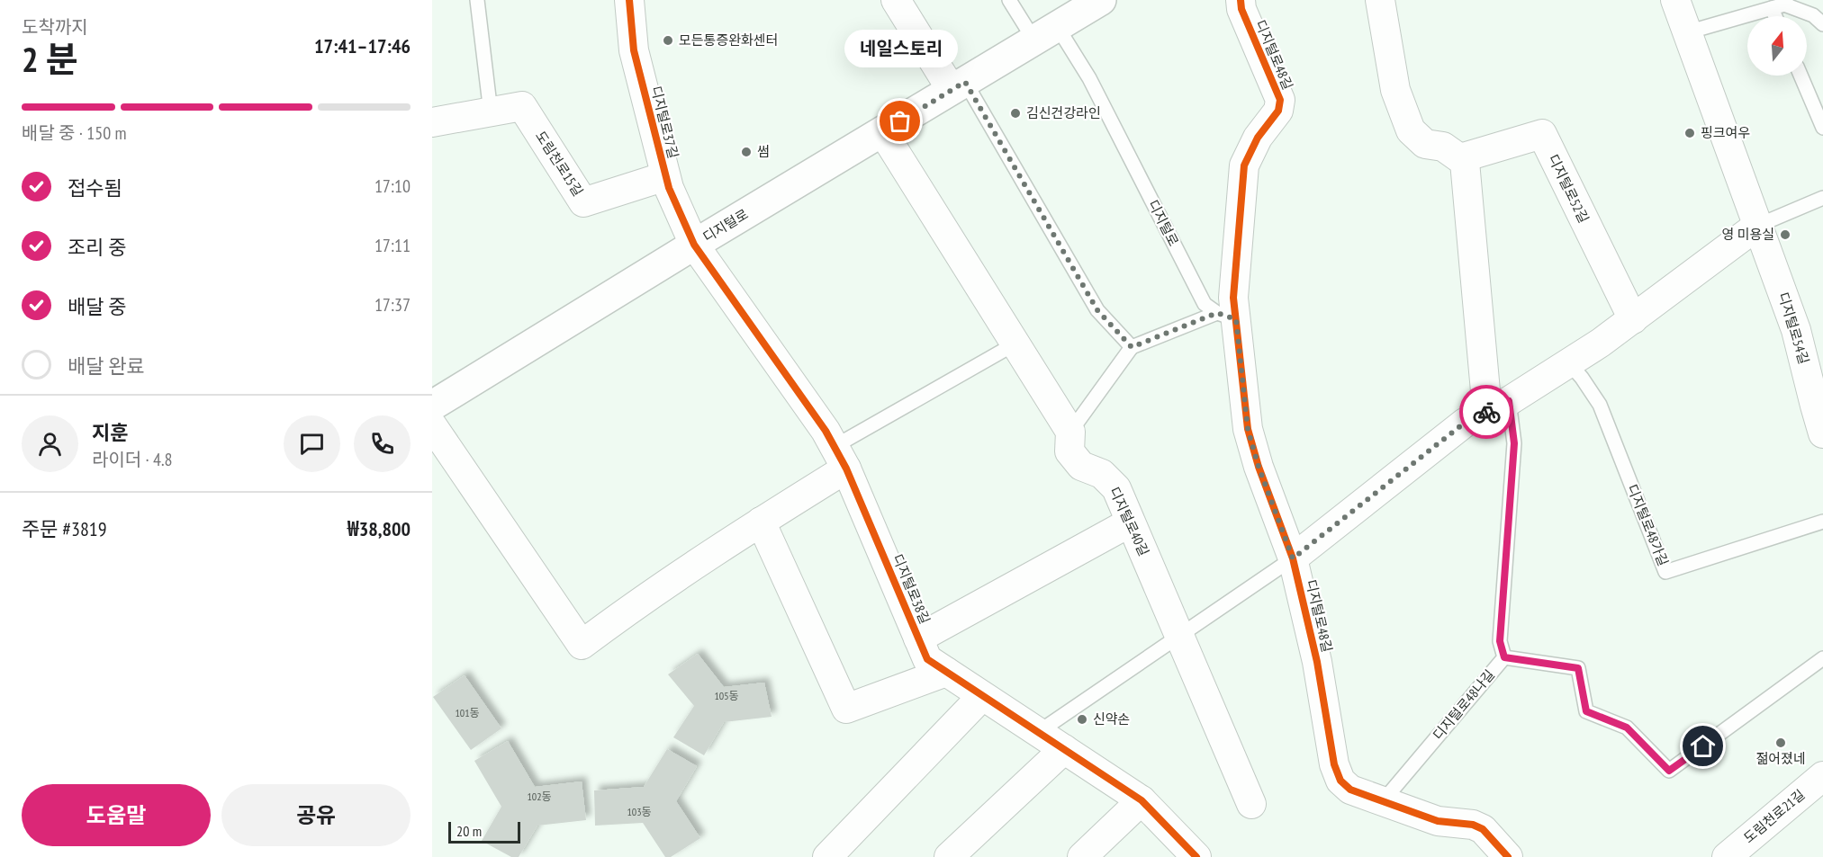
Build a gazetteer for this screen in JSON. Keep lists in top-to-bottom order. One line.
{"streets":{"main road":["디지털로"],"street":["디지털로48길","디지털로37길","도림천로15길","디지털로52길","디지털로54길","디지털로40길","디지털로38길","도림천로21길"],"lane":["디지털로48가길","디지털로48나길"]},"crossings":[["디지털로48길","디지털로"],["디지털로48길","디지털로48나길"],["디지털로37길","도림천로15길"],["디지털로37길","디지털로"],["디지털로37길","디지털로38길"],["디지털로","디지털로40길"],["디지털로","디지털로38길"],["디지털로40길","디지털로38길"]],"places":["모든통증완화센터","김신건강라인","네일스토리","핑크여우","썸","영 미용실","신약손","젊어졌네"],"house_numbers":["105동","101동","102동","103동"],"scale_bar":"20 m","north":"top","page":{"heading":["2 분","도착까지","17:41–17:46"],"panel":["지훈","라이더 · 4.8","주문 #3819","₩38,800"],"bubble":"네일스토리","bar":"배달 중 · 150 m","list":[["접수됨","17:10"],["조리 중","17:11"],["배달 중","17:37"],"배달 완료"],"buttons":["도움말","공유"],"scale":"20 m"}}
